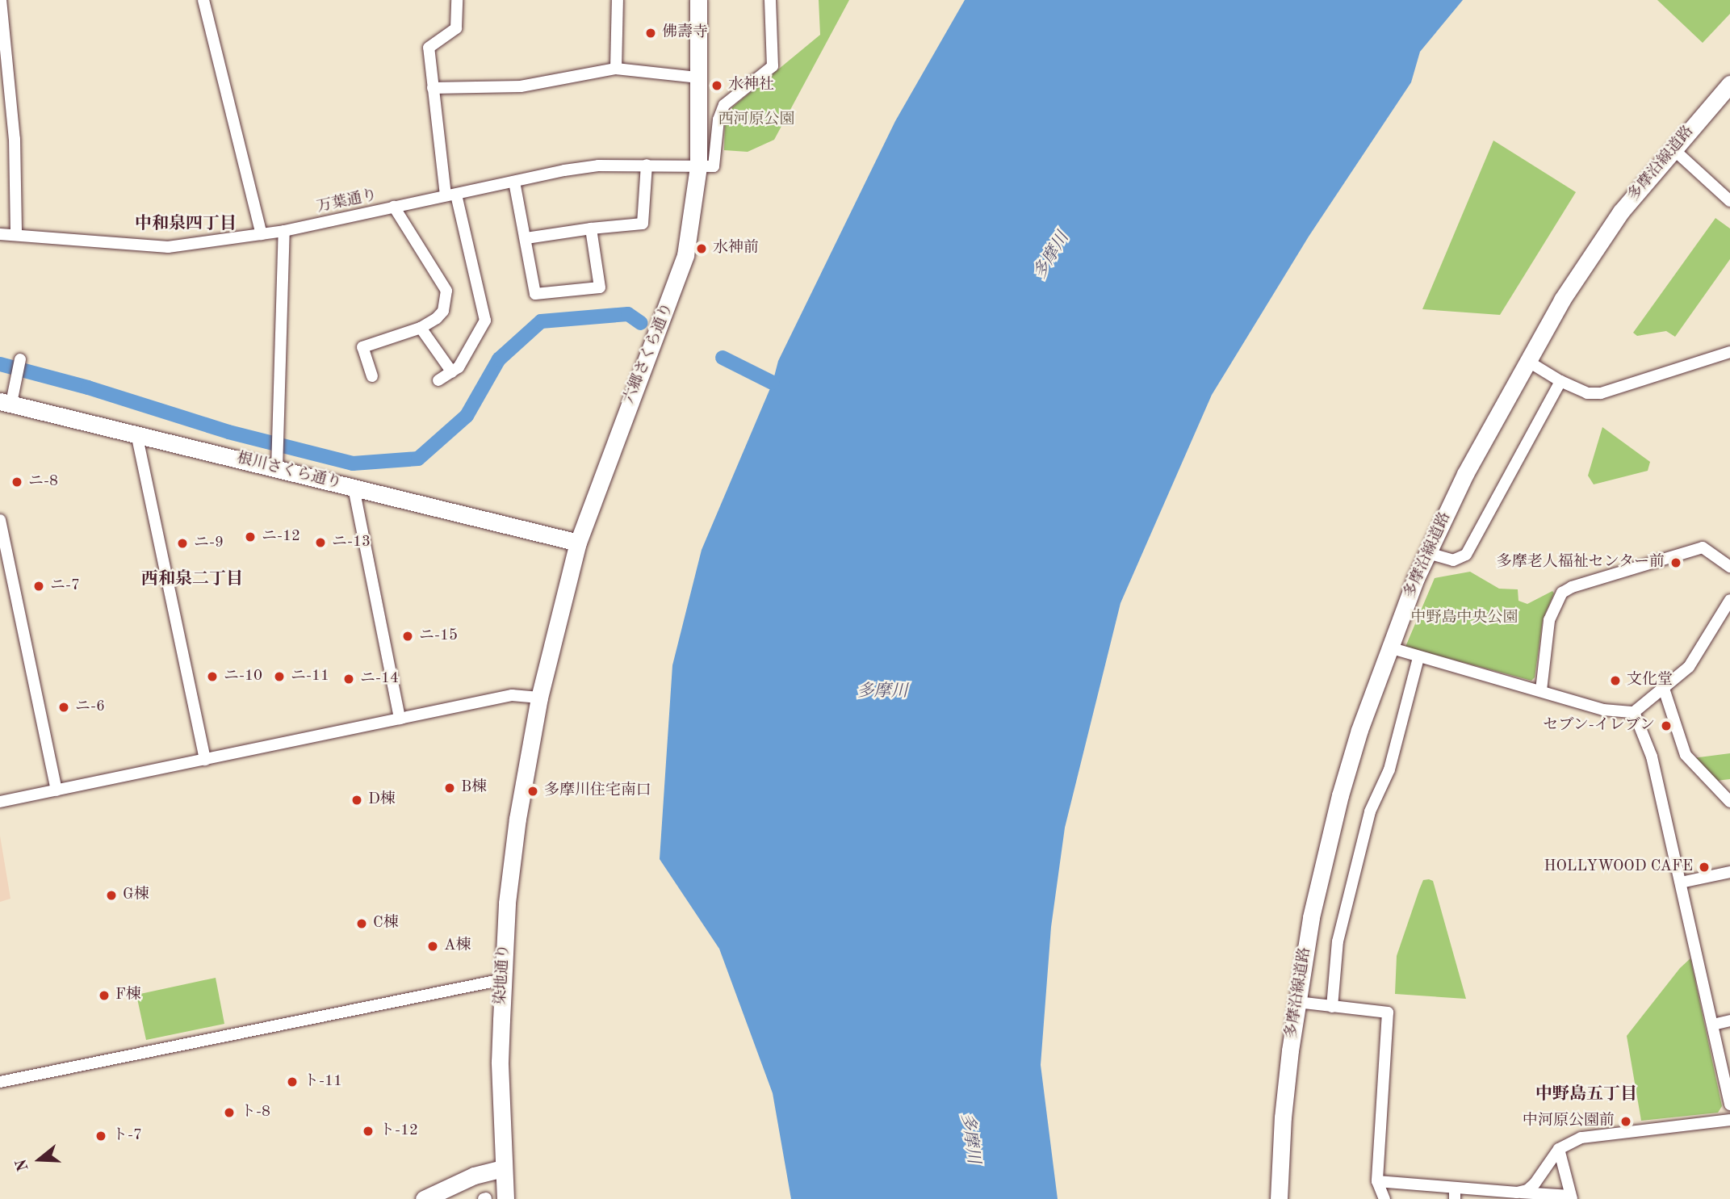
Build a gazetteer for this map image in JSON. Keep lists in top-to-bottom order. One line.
{"streets":{"street":["多摩沿線道路","万葉通り","六郷さくら通り","根川さくら通り","染地通り"]},"crossings":[["万葉通り","六郷さくら通り"],["六郷さくら通り","根川さくら通り"],["六郷さくら通り","染地通り"]],"districts":["中和泉四丁目","西和泉二丁目","中野島五丁目"],"water":["多摩川"],"parks":["西河原公園","中野島中央公園"],"places":["佛壽寺","水神社","水神前","ニ-8","ニ-12","ニ-13","ニ-9","多摩老人福祉センター前","ニ-7","ニ-15","ニ-10","ニ-11","ニ-14","文化堂","ニ-6","セブン-イレブン","B棟","多摩川住宅南口","D棟","HOLLYWOOD CAFE","G棟","C棟","A棟","F棟","ト-11","ト-8","中河原公園前","ト-12","ト-7"],"north":"left"}
